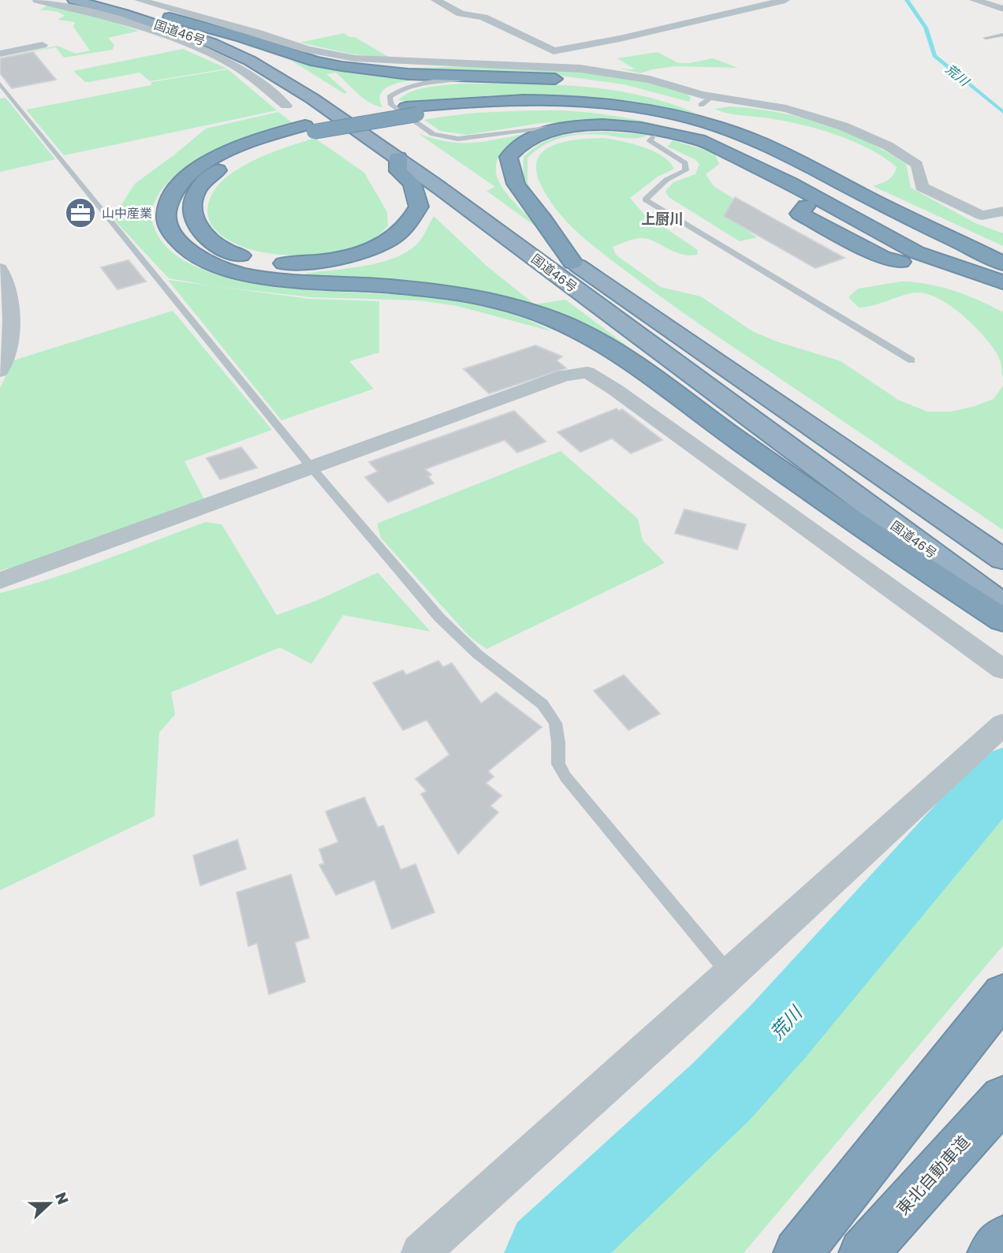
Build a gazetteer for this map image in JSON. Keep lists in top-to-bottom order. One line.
{"streets":{"highway":["国道46号","東北自動車道"]},"districts":["上厨川"],"water":["荒川"],"places":{"office":["山中産業"]},"north":"right"}
